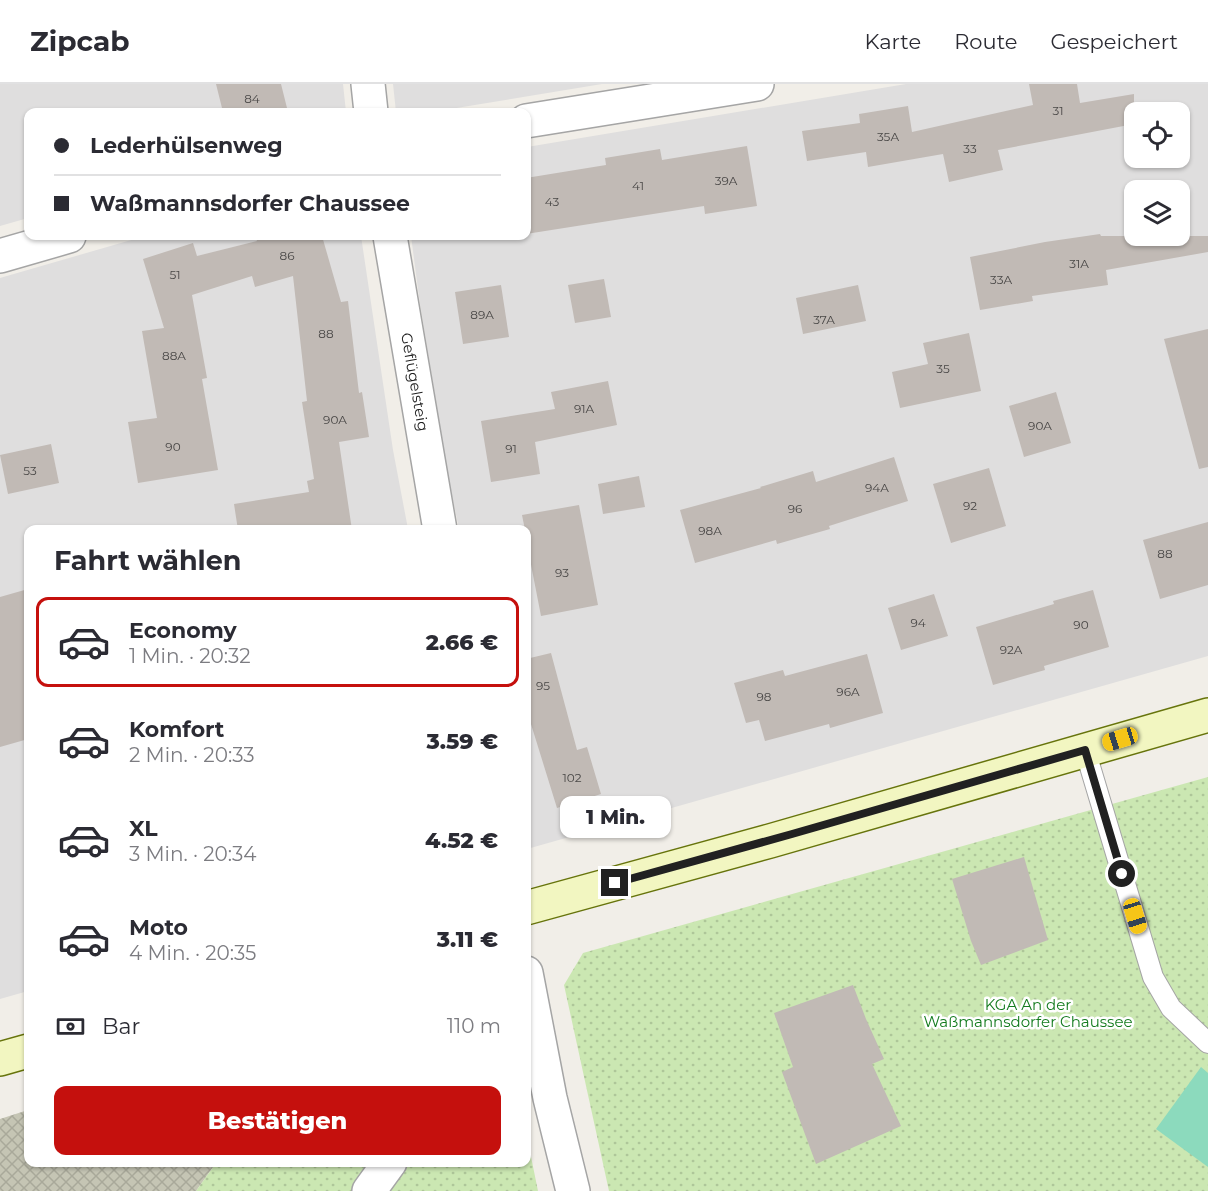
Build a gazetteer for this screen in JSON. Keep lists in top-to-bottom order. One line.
{"streets":{"street":["Geflügelsteig"]},"parks":["KGA An der Waßmannsdorfer Chaussee"],"house_numbers":["84","31","35A","33","39A","41","43","86","31A","51","33A","89A","37A","88","88A","35","91A","90A","90A","90","91","53","94A","92","96","98A","88","93","94","90","92A","95","96A","98","102"],"page":{"header":"Zipcab","nav":["Karte","Route","Gespeichert"],"banner":["Lederhülsenweg","Waßmannsdorfer Chaussee"],"heading":"Fahrt wählen","list":[{"name":"Economy","note":"1 Min. · 20:32","value":"2.66 €"},{"name":"Komfort","note":"2 Min. · 20:33","value":"3.59 €"},{"name":"XL","note":"3 Min. · 20:34","value":"4.52 €"},{"name":"Moto","note":"4 Min. · 20:35","value":"3.11 €"}],"bubble":"1 Min.","pay":["Bar","110 m"],"buttons":"Bestätigen"}}
